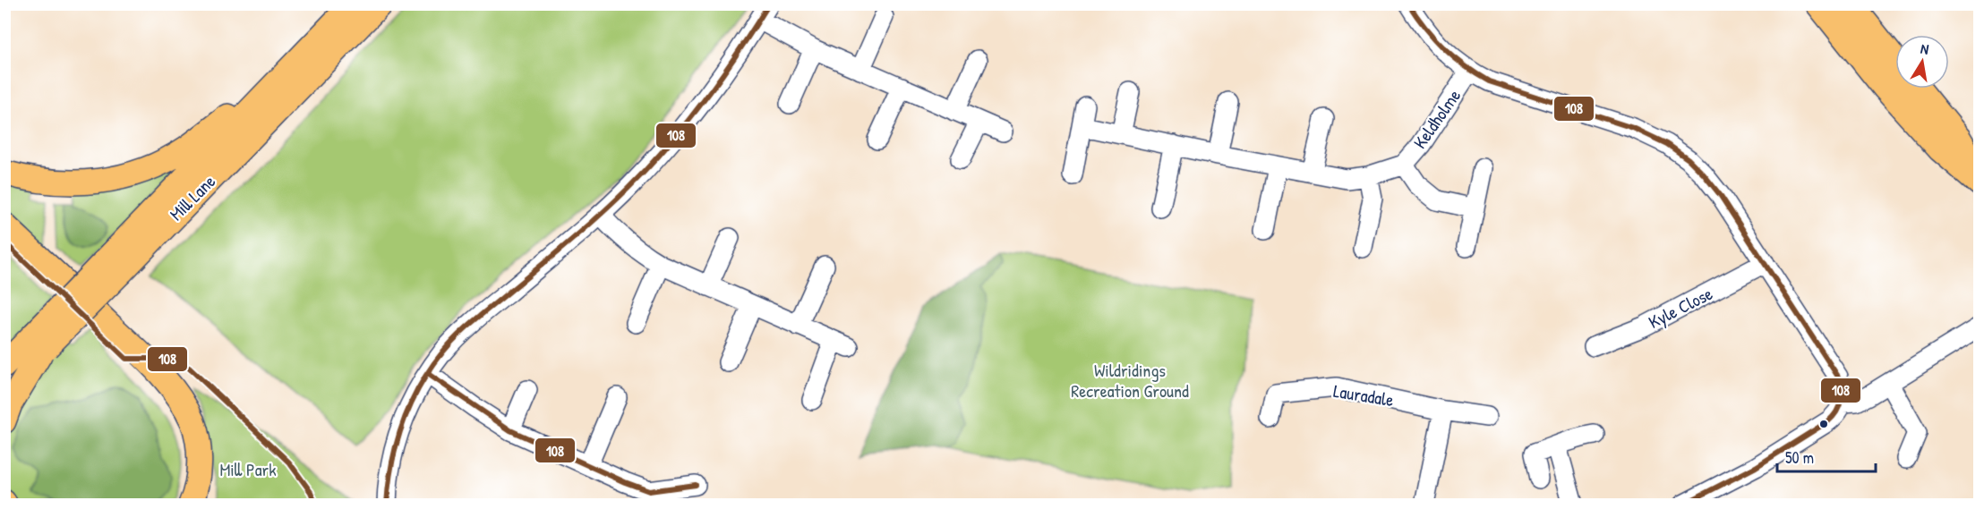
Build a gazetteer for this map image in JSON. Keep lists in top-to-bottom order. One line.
{"streets":{"main road":["Mill Lane"],"street":["Keldholme","Kyle Close","Lauradale"]},"parks":["Wildridings Recreation Ground","Mill Park"],"lines":["transit line 108"],"scale_bar":"50 m","north":"top"}
